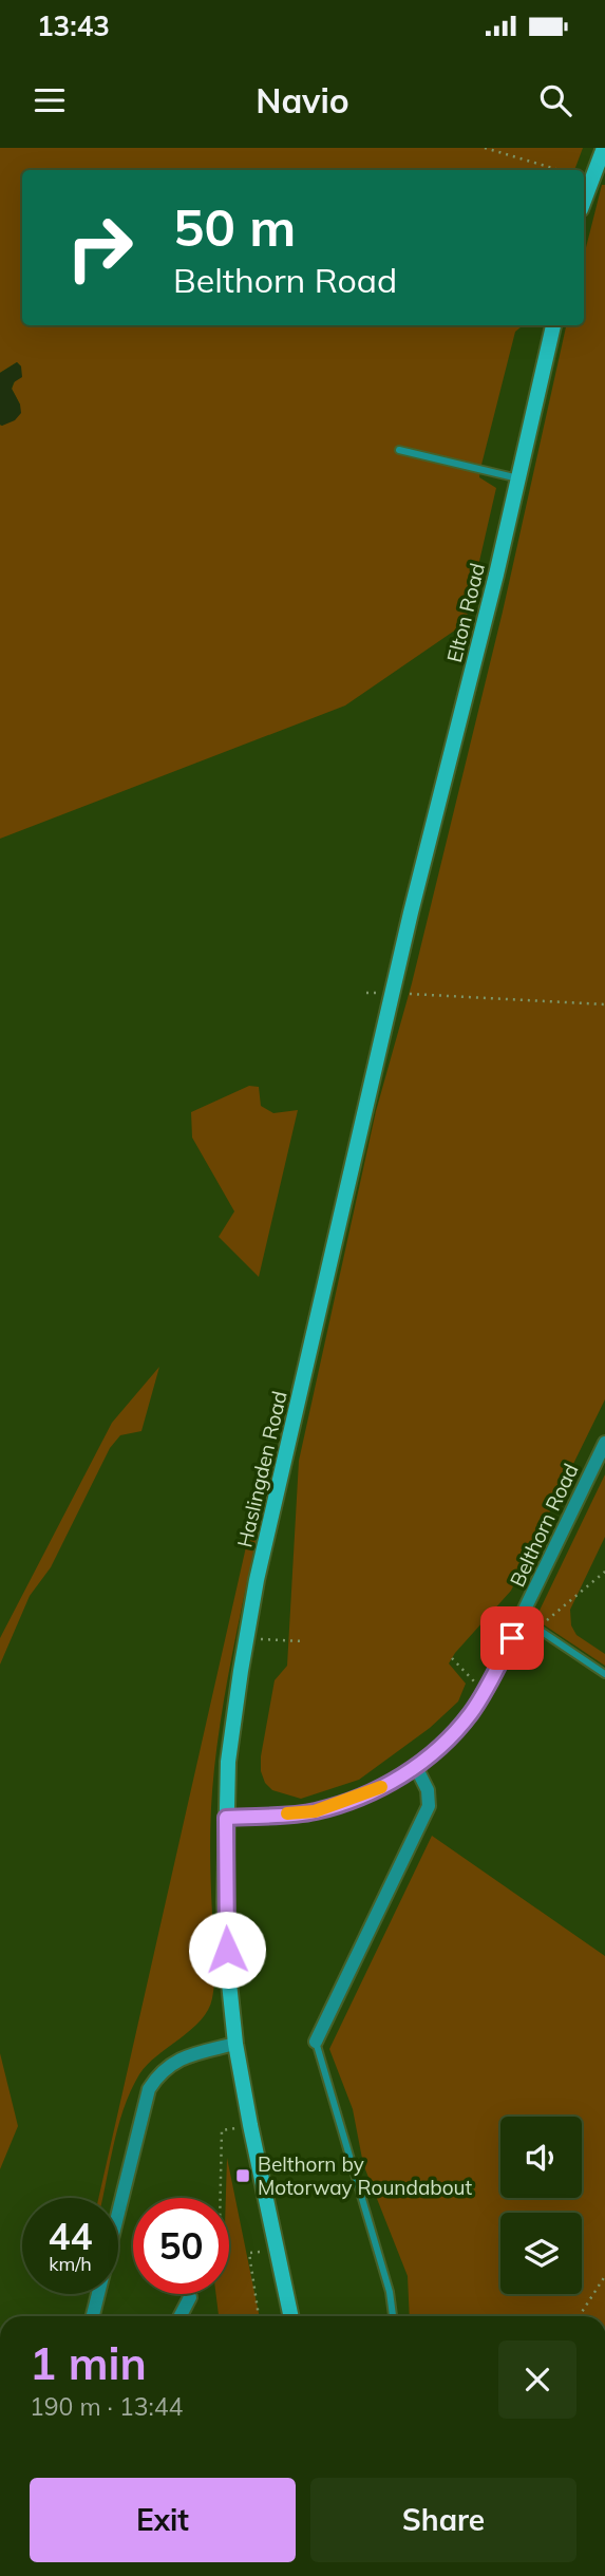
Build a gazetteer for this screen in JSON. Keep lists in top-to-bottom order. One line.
{"streets":{"main road":["Elton Road","Haslingden Road"],"street":["Belthorn Road"]},"crossings":[["Elton Road","Haslingden Road"],["Haslingden Road","Belthorn Road"]],"places":{"transit":["Belthorn by Motorway Roundabout"]},"page":{"status":"13:43","header":"Navio","turn":["50 m","Belthorn Road"],"speed":"44 km/h","limit":"50","heading":["1 min","190 m · 13:44"],"buttons":["Exit","Share"]}}
